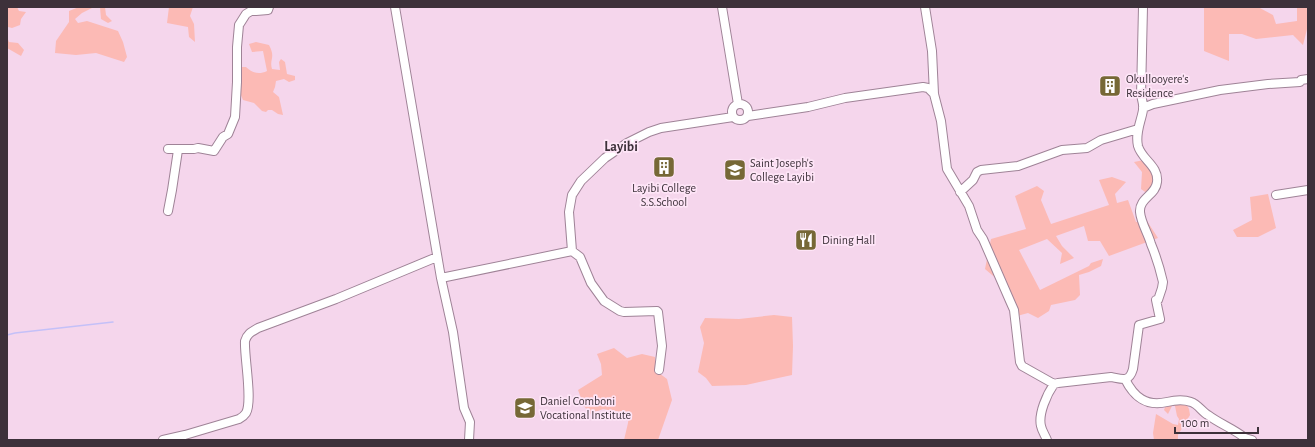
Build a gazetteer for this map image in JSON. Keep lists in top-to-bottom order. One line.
{"districts":["Layibi"],"places":{"building":["Okullooyere's Residence","Layibi College S.S.School"],"school or university":["Saint Joseph's College Layibi","Daniel Comboni Vocational Institute"],"restaurant":["Dining Hall"]},"scale_bar":"100 m"}
